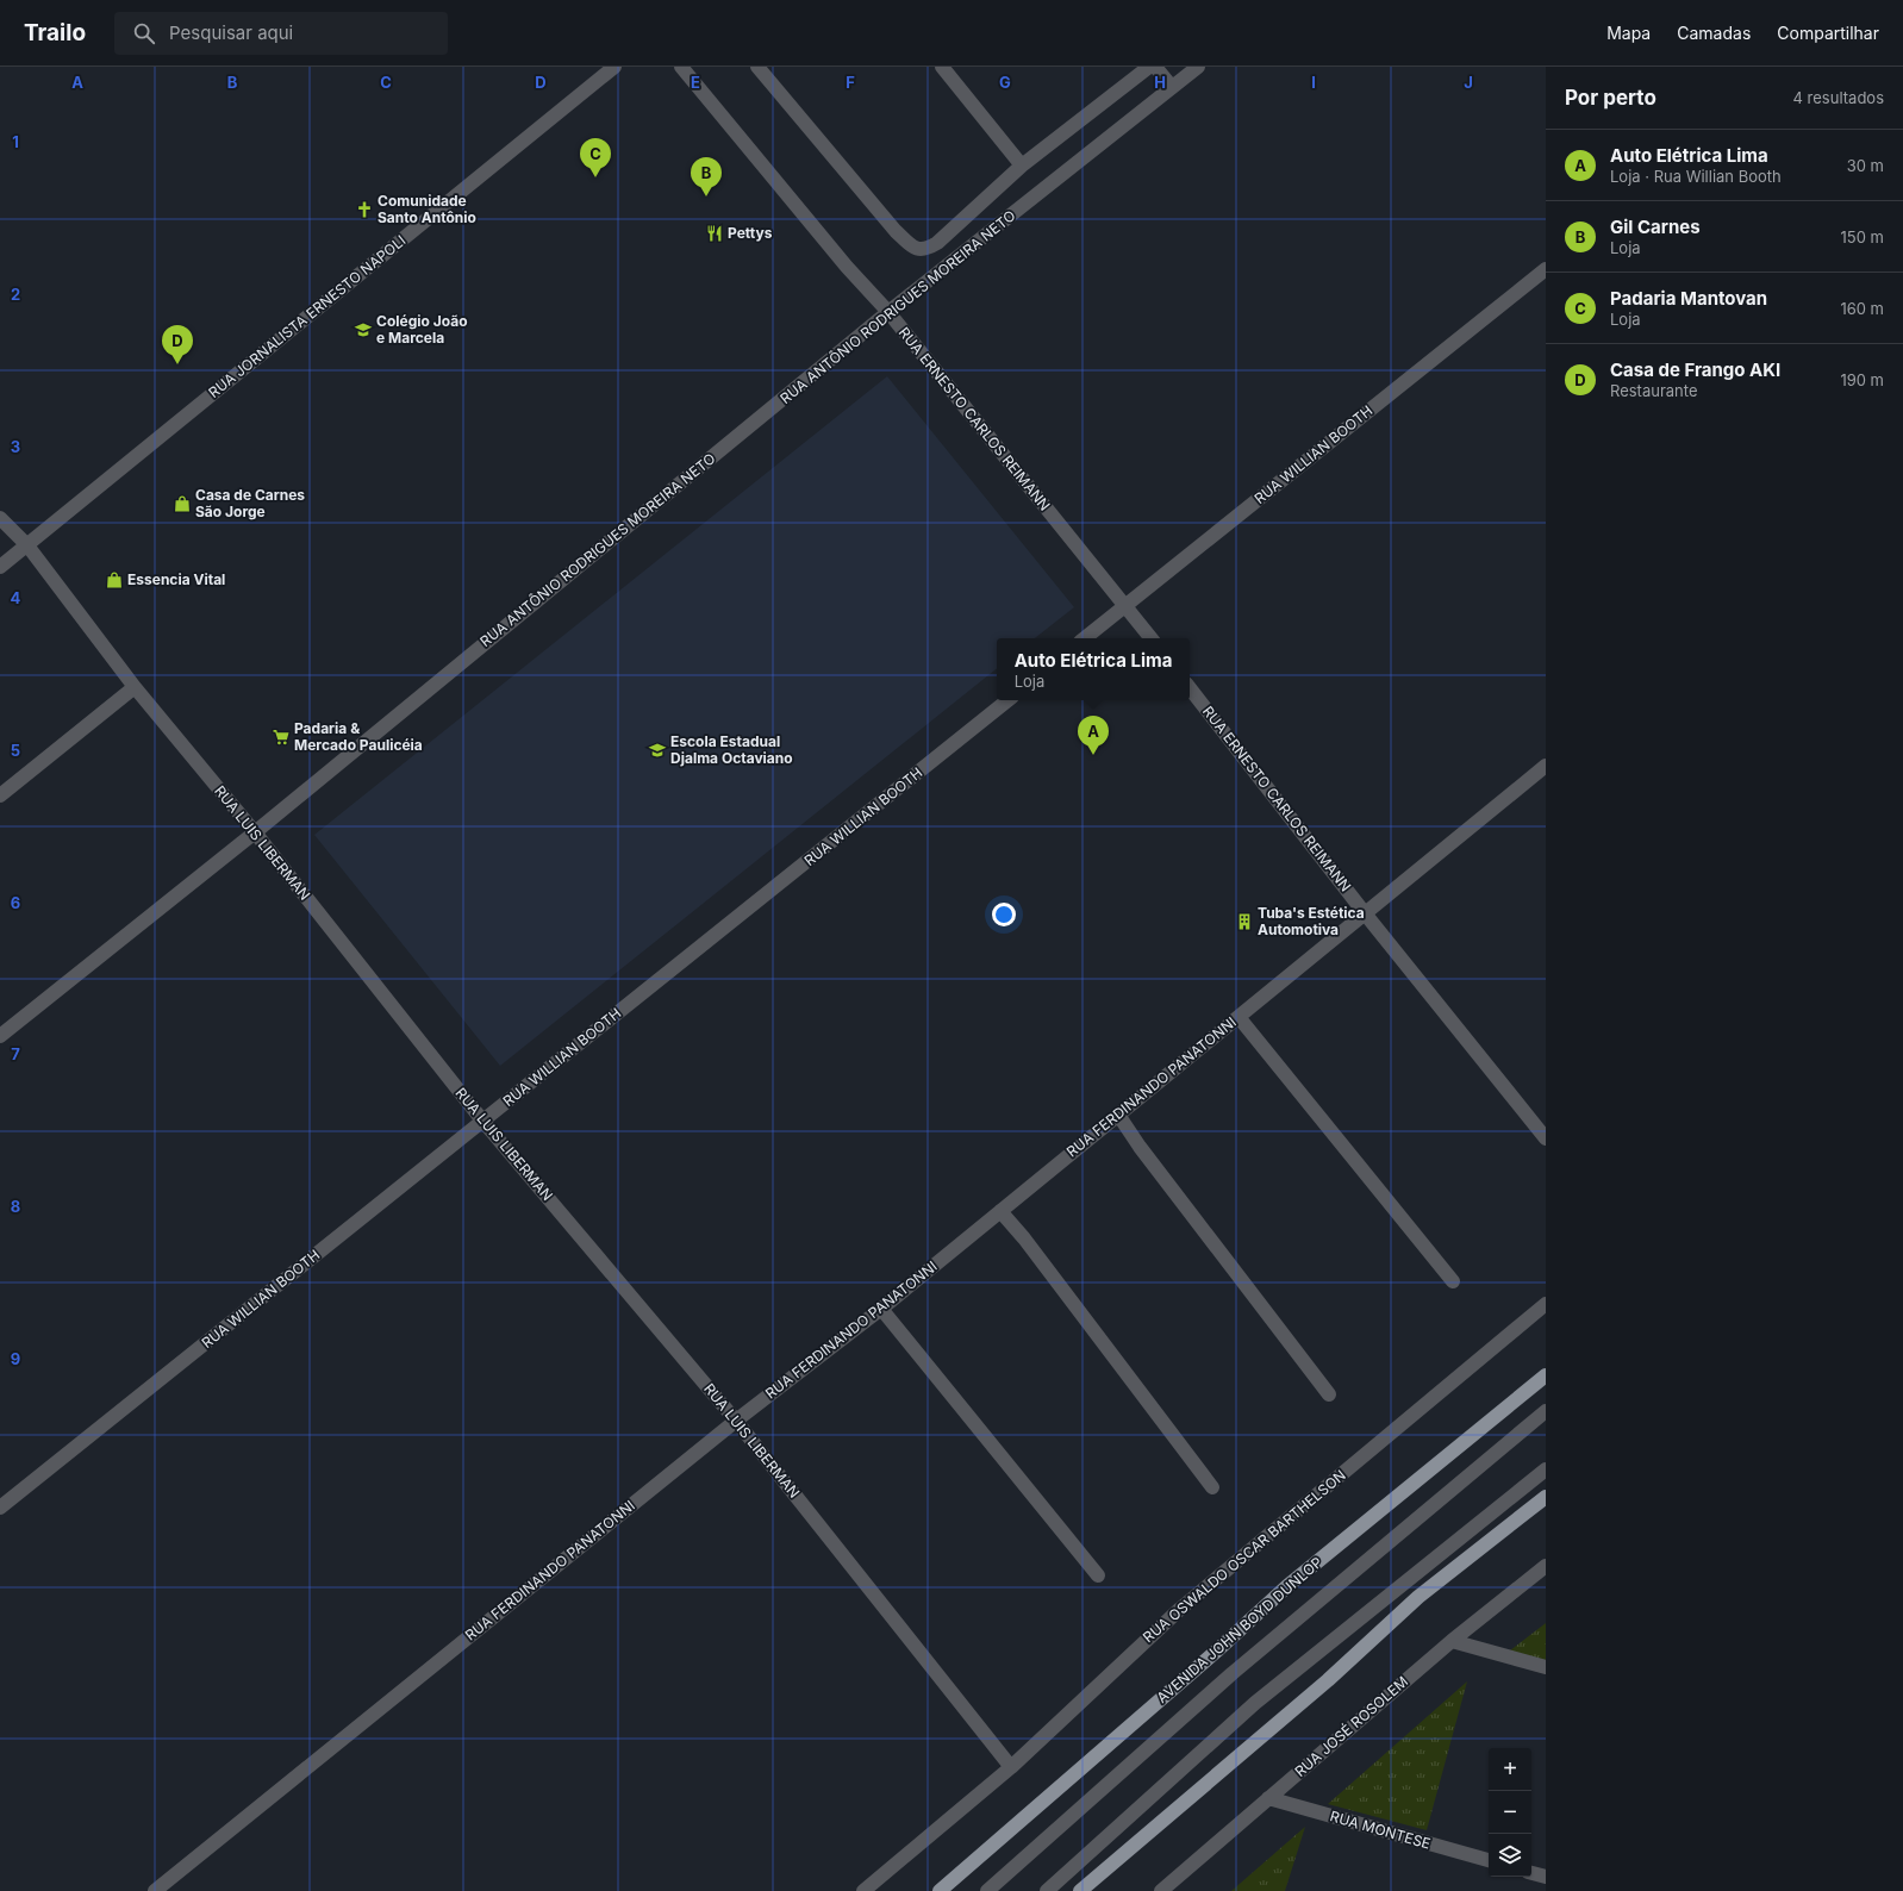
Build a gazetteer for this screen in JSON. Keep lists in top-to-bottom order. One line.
{"streets":{"main road":["AVENIDA JOHN BOYD DUNLOP"],"street":["RUA ANTÔNIO RODRIGUES MOREIRA NETO","RUA JORNALISTA ERNESTO NAPOLI","RUA ERNESTO CARLOS REIMANN","RUA WILLIAN BOOTH","RUA LUIS LIBERMAN","RUA FERDINANDO PANATONNI","RUA OSWALDO OSCAR BARTHELSON","RUA JOSÉ ROSOLEM","RUA MONTESE"]},"crossings":[["RUA ANTÔNIO RODRIGUES MOREIRA NETO","RUA ERNESTO CARLOS REIMANN"],["RUA ANTÔNIO RODRIGUES MOREIRA NETO","RUA LUIS LIBERMAN"],["RUA JORNALISTA ERNESTO NAPOLI","RUA LUIS LIBERMAN"],["RUA ERNESTO CARLOS REIMANN","RUA WILLIAN BOOTH"],["RUA ERNESTO CARLOS REIMANN","RUA FERDINANDO PANATONNI"],["RUA WILLIAN BOOTH","RUA LUIS LIBERMAN"],["RUA LUIS LIBERMAN","RUA FERDINANDO PANATONNI"],["RUA LUIS LIBERMAN","RUA OSWALDO OSCAR BARTHELSON"],["RUA JOSÉ ROSOLEM","RUA MONTESE"]],"places":{"church":["Comunidade Santo Antônio"],"restaurant":["Pettys"],"school or university":["Colégio João e Marcela","Escola Estadual Djalma Octaviano"],"shop":["Casa de Carnes São Jorge","Essencia Vital"],"supermarket":["Padaria & Mercado Paulicéia"],"building":["Tuba's Estética Automotiva"]},"page":{"header":"Trailo","search":"Pesquisar aqui","nav":["Mapa","Camadas","Compartilhar"],"heading":["Por perto","4 resultados"],"list":[{"mark":"A","name":"Auto Elétrica Lima","note":"Loja · Rua Willian Booth","value":"30 m"},{"mark":"B","name":"Gil Carnes","note":"Loja","value":"150 m"},{"mark":"C","name":"Padaria Mantovan","note":"Loja","value":"160 m"},{"mark":"D","name":"Casa de Frango AKI","note":"Restaurante","value":"190 m"}],"pins":["C","B","D","A"],"popup":["Auto Elétrica Lima","Loja"],"map_buttons":["+","−"]},"grid":{"columns":["A","B","C","D","E","F","G","H","I","J"],"rows":["1","2","3","4","5","6","7","8","9"]}}
